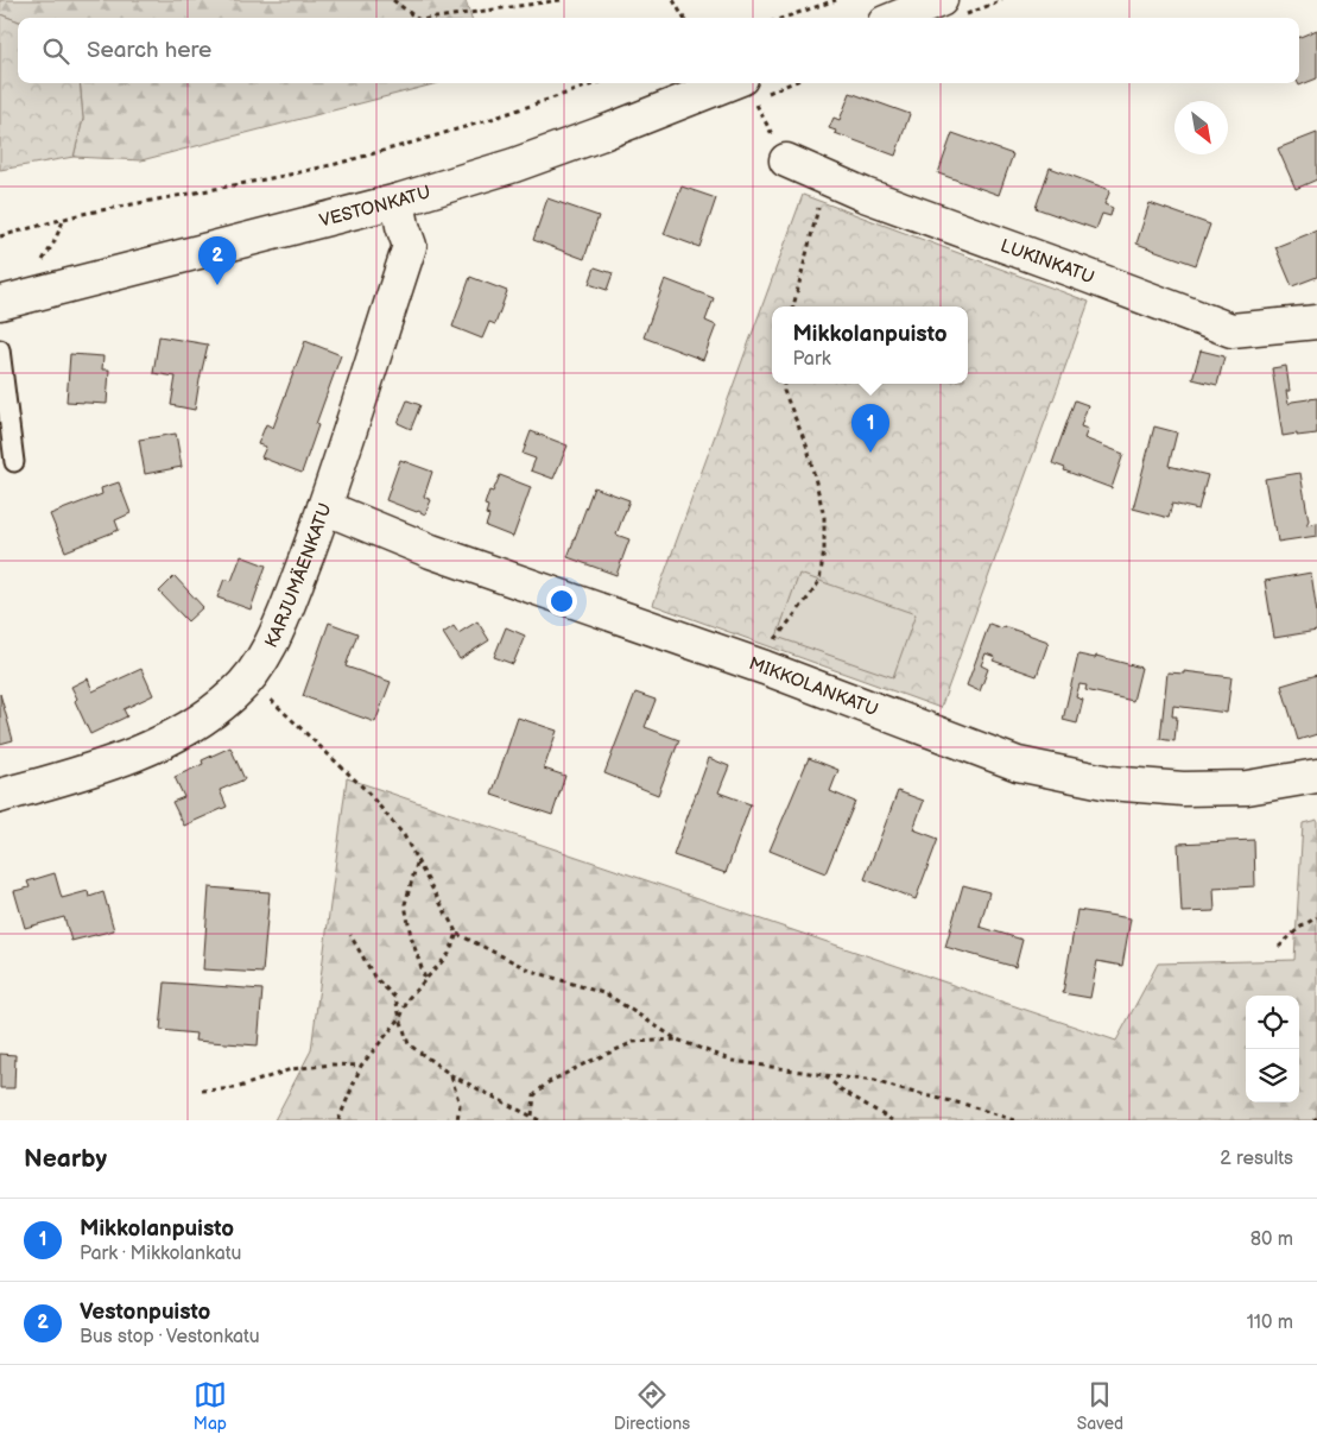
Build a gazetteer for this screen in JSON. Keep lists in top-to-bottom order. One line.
{"streets":{"street":["VESTONKATU","LUKINKATU","KARJUMÄENKATU","MIKKOLANKATU"]},"crossings":[["VESTONKATU","KARJUMÄENKATU"],["KARJUMÄENKATU","MIKKOLANKATU"]],"north":"bottom right","page":{"search":"Search here","pins":["2","1"],"popup":["Mikkolanpuisto","Park"],"heading":["Nearby","2 results"],"list":[{"mark":"1","name":"Mikkolanpuisto","note":"Park · Mikkolankatu","value":"80 m"},{"mark":"2","name":"Vestonpuisto","note":"Bus stop · Vestonkatu","value":"110 m"}],"nav":["Map","Directions","Saved"]}}
